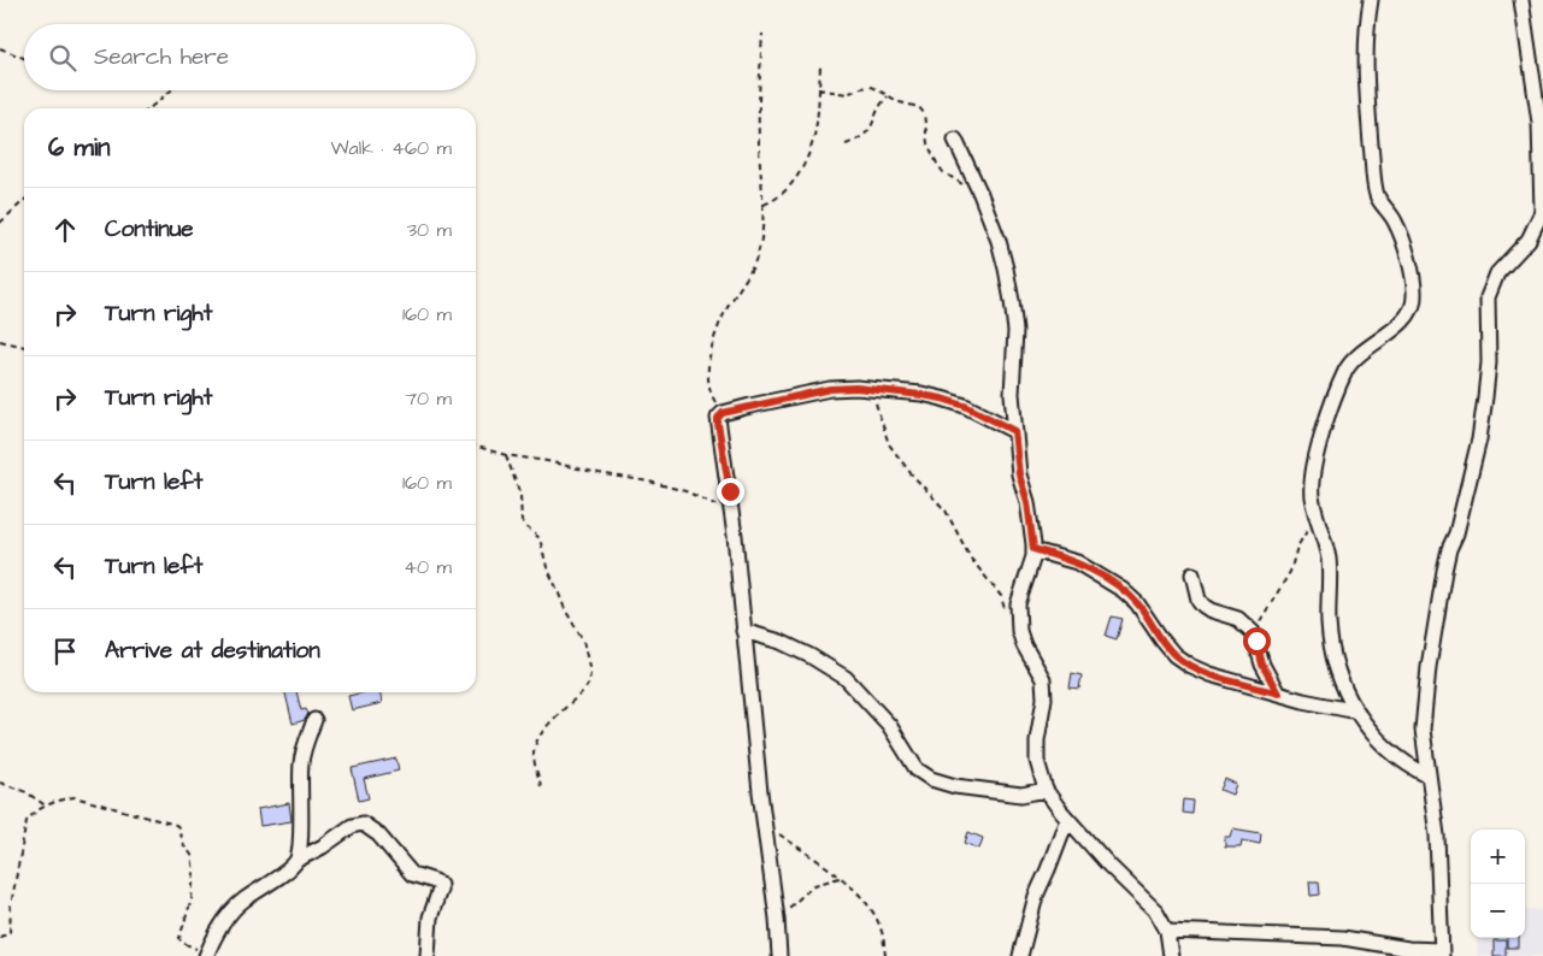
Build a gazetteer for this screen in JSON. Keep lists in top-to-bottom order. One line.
{"page":{"search":"Search here","heading":["6 min","Walk · 460 m"],"list":[["Continue","30 m"],["Turn right","160 m"],["Turn right","70 m"],["Turn left","160 m"],["Turn left","40 m"],"Arrive at destination"],"map_buttons":["+","−"]}}
